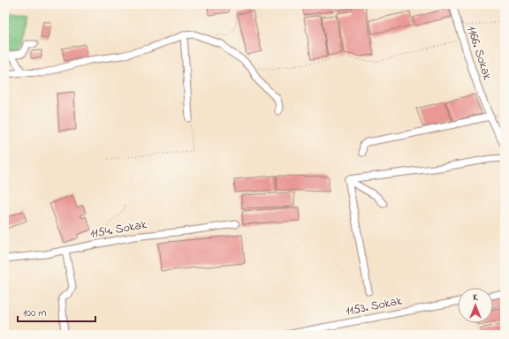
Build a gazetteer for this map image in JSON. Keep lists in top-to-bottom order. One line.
{"streets":{"street":["1166. Sokak","1154. Sokak","1153. Sokak"]},"scale_bar":"100 m","north":"top"}
